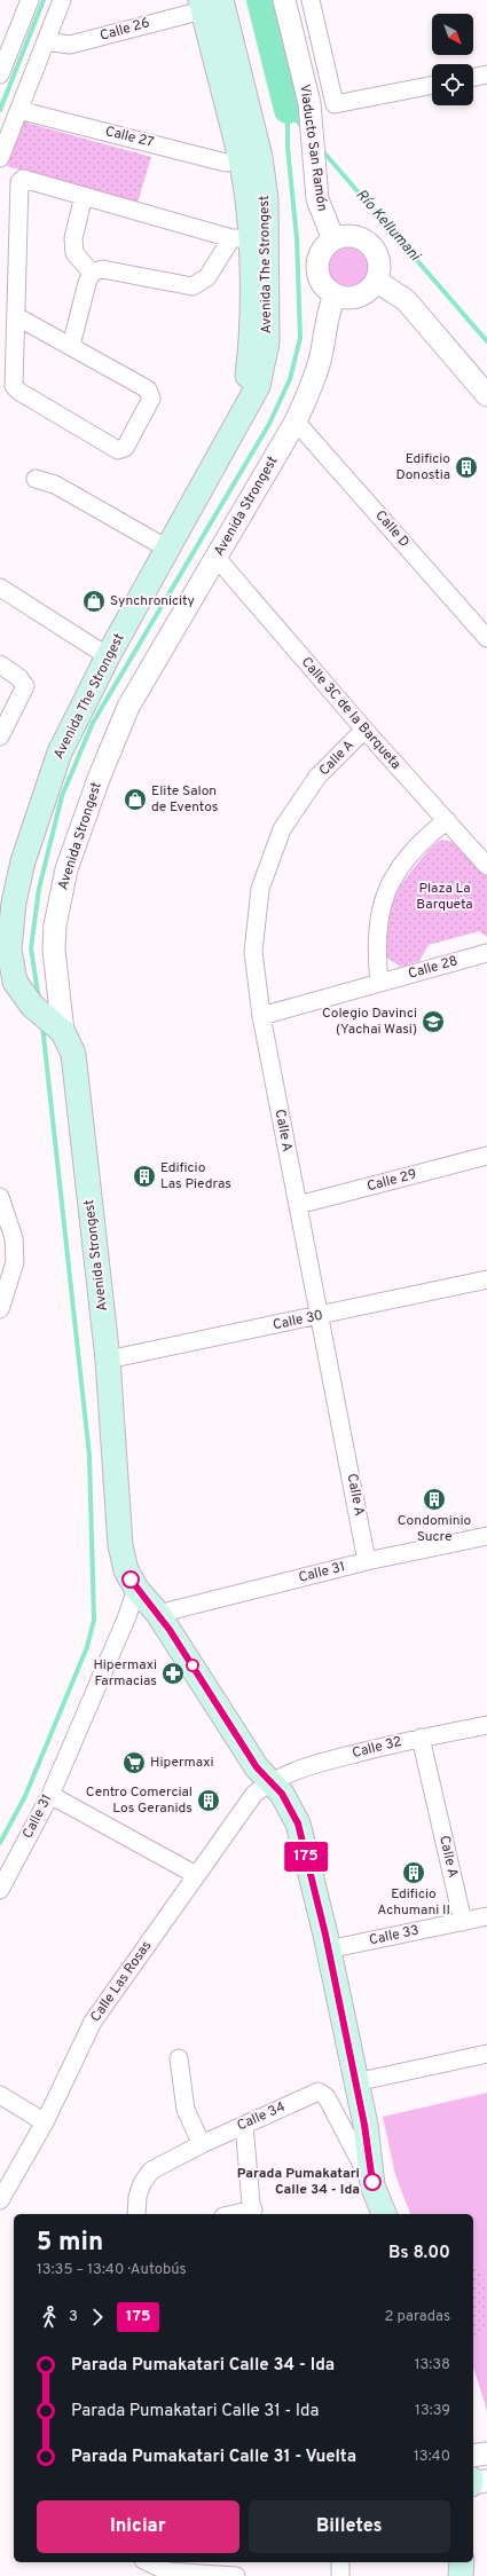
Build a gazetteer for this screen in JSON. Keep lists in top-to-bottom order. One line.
{"streets":{"main road":["Avenida The Strongest","Avenida Strongest"],"street":["Calle 26","Calle 27","Viaducto San Ramón","Calle D","Calle 3C de la Barqueta","Calle A","Calle 28","Calle 29","Calle 30","Calle 31","Calle 32","Calle 33","Calle Las Rosas","Calle 34"]},"crossings":[["Calle 26","Avenida The Strongest"],["Calle 27","Avenida The Strongest"],["Viaducto San Ramón","Avenida Strongest"],["Avenida The Strongest","Avenida Strongest"],["Avenida Strongest","Calle D"],["Avenida Strongest","Calle 3C de la Barqueta"],["Avenida Strongest","Calle 30"],["Avenida Strongest","Calle 31"],["Avenida Strongest","Calle 32"],["Avenida Strongest","Calle 33"],["Avenida Strongest","Calle Las Rosas"],["Avenida Strongest","Calle 34"],["Calle 3C de la Barqueta","Calle A"],["Calle A","Calle 28"],["Calle A","Calle 29"],["Calle A","Calle 30"],["Calle A","Calle 31"],["Calle A","Calle 32"],["Calle A","Calle 33"],["Calle 32","Calle Las Rosas"]],"water":["Río Kellumani"],"parks":["Plaza La Barqueta"],"places":{"building":["Edificio Donostia","Edificio Las Piedras","Condominio Sucre","Centro Comercial Los Geranids","Edificio Achumani II"],"shop":["Synchronicity","Elite Salon de Eventos"],"school or university":["Colegio Davinci (Yachai Wasi)"],"pharmacy":["Hipermaxi Farmacias"],"supermarket":["Hipermaxi"],"other":["Parada Pumakatari Calle 34 - Ida"]},"lines":["bus line 175"],"north":"bottom right","page":{"on_map":"175","heading":["5 min","13:35 – 13:40 · Autobús","Bs 8.00"],"legs":["3","175","2 paradas"],"list":[{"name":"Parada Pumakatari Calle 34 - Ida","value":"13:38"},{"name":"Parada Pumakatari Calle 31 - Ida","value":"13:39"},{"name":"Parada Pumakatari Calle 31 - Vuelta","value":"13:40"}],"buttons":["Iniciar","Billetes"]}}
